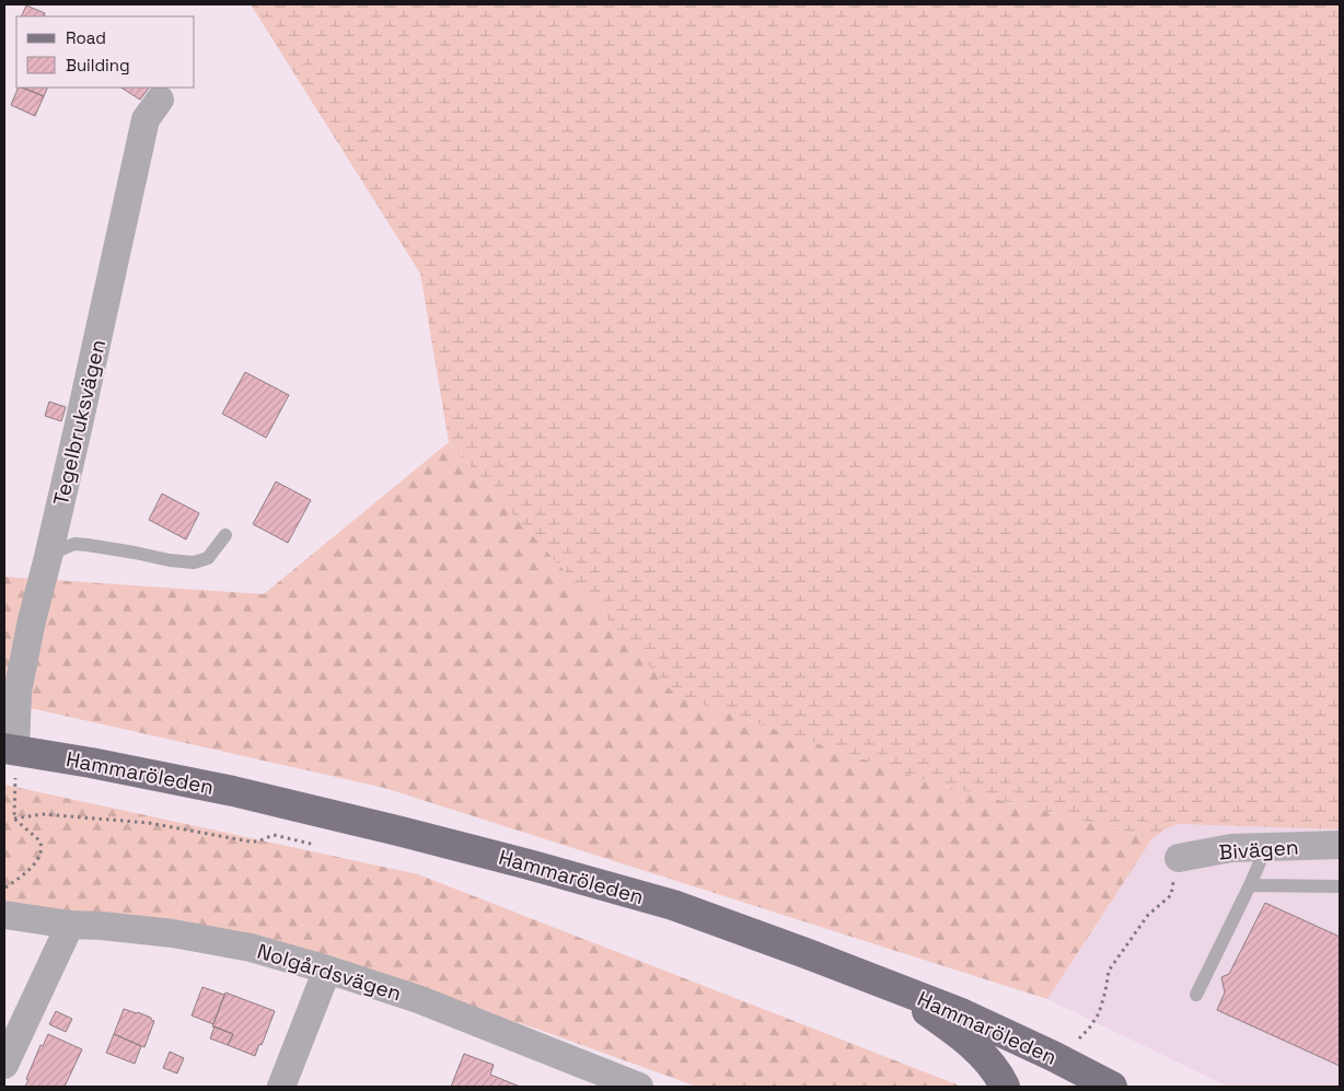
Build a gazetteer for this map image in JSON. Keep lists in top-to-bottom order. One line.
{"streets":{"main road":["Hammaröleden"],"street":["Tegelbruksvägen","Bivägen","Nolgårdsvägen"]},"crossings":[["Tegelbruksvägen","Hammaröleden"]],"legend":["Road","Building"]}
